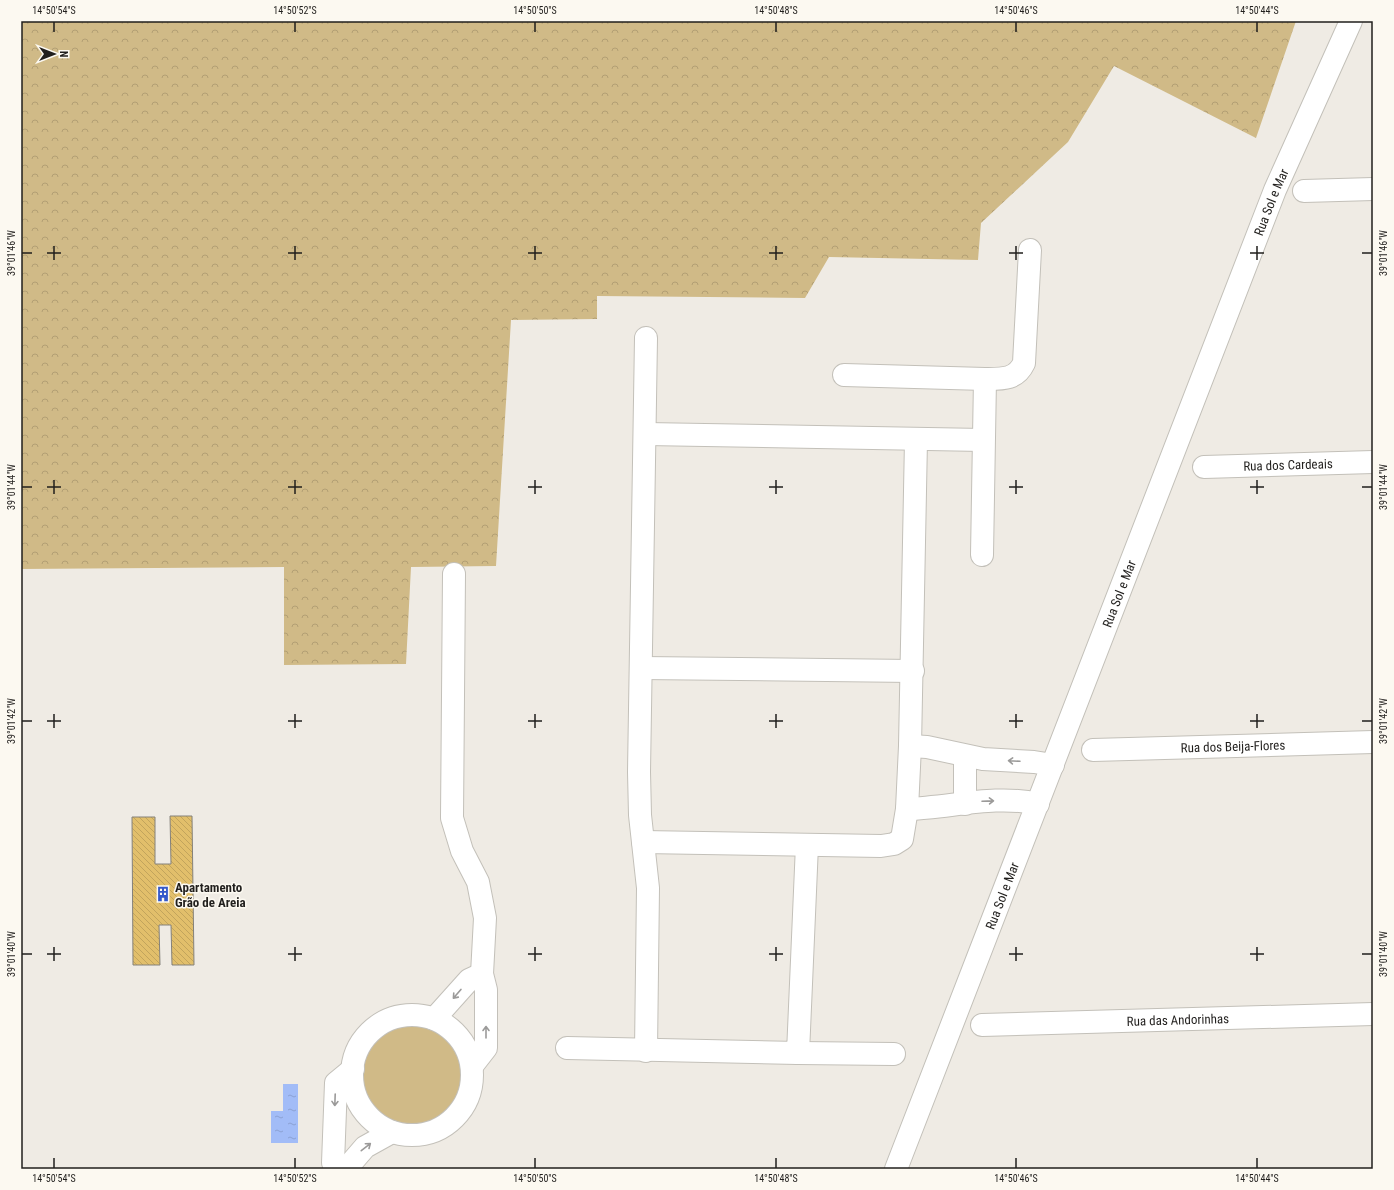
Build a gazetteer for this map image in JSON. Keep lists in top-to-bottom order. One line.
{"streets":{"street":["Rua Sol e Mar","Rua dos Cardeais","Rua dos Beija-Flores","Rua das Andorinhas"]},"places":{"building":["Apartamento Grão de Areia"]},"north":"right","coordinates":["14°50'54\"S","14°50'52\"S","14°50'50\"S","14°50'48\"S","14°50'46\"S","14°50'44\"S","39°01'46\"W","39°01'44\"W","39°01'42\"W","39°01'40\"W"]}
